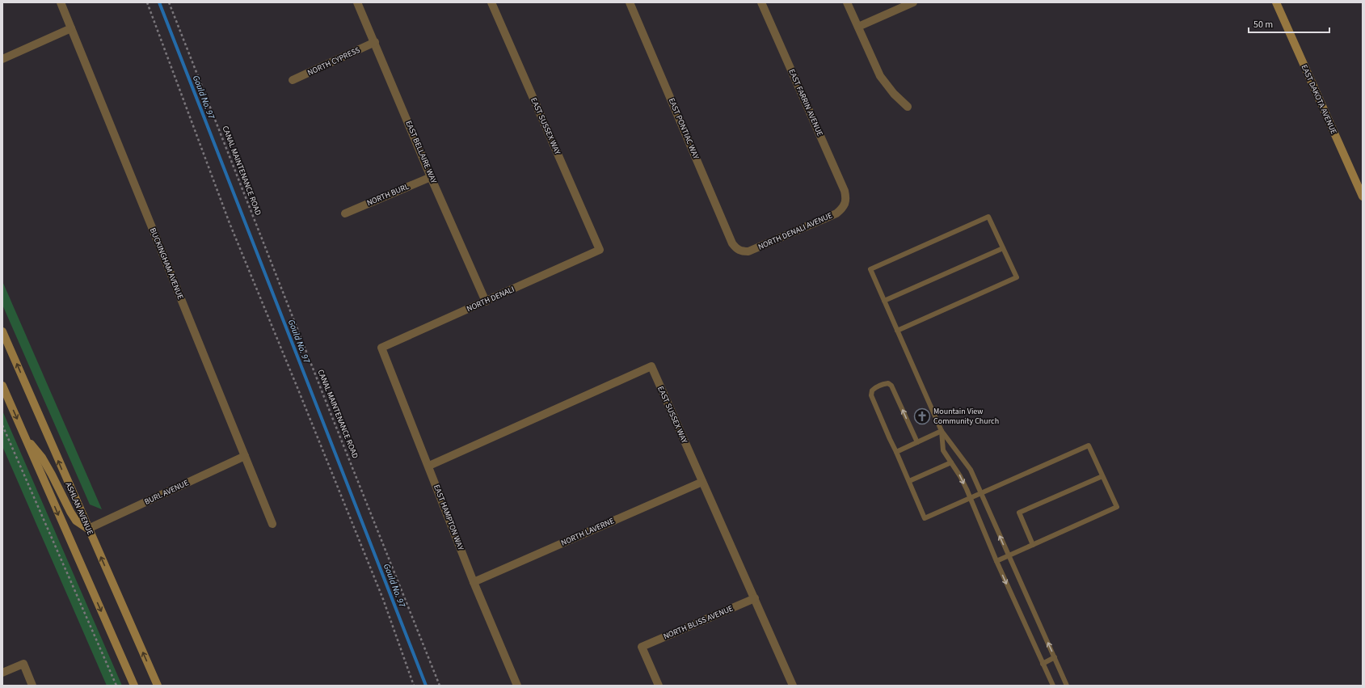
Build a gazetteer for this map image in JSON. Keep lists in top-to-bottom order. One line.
{"streets":{"main road":["EAST DAKOTA AVENUE","ASHLAN AVENUE"],"street":["NORTH CYPRESS","EAST FARRIN AVENUE","EAST SUSSEX WAY","EAST PONTIAC WAY","EAST BELLAIRE WAY","NORTH BURL","NORTH DENALI AVENUE","BUCKINGHAM AVENUE","NORTH DENALI","BURL AVENUE","EAST HAMPTON WAY","NORTH LAVERNE","NORTH BLISS AVENUE"],"path":["CANAL MAINTENANCE ROAD"]},"crossings":[["NORTH CYPRESS","EAST BELLAIRE WAY"],["EAST FARRIN AVENUE","NORTH DENALI AVENUE"],["EAST SUSSEX WAY","NORTH DENALI"],["EAST SUSSEX WAY","EAST HAMPTON WAY"],["EAST SUSSEX WAY","NORTH LAVERNE"],["EAST SUSSEX WAY","NORTH BLISS AVENUE"],["EAST PONTIAC WAY","NORTH DENALI AVENUE"],["EAST BELLAIRE WAY","NORTH BURL"],["EAST BELLAIRE WAY","NORTH DENALI"],["BUCKINGHAM AVENUE","BURL AVENUE"],["NORTH DENALI","EAST HAMPTON WAY"],["BURL AVENUE","ASHLAN AVENUE"],["EAST HAMPTON WAY","NORTH LAVERNE"]],"water":["Gould No. 97"],"places":{"church":["Mountain View Community Church"]},"scale_bar":"50 m"}
